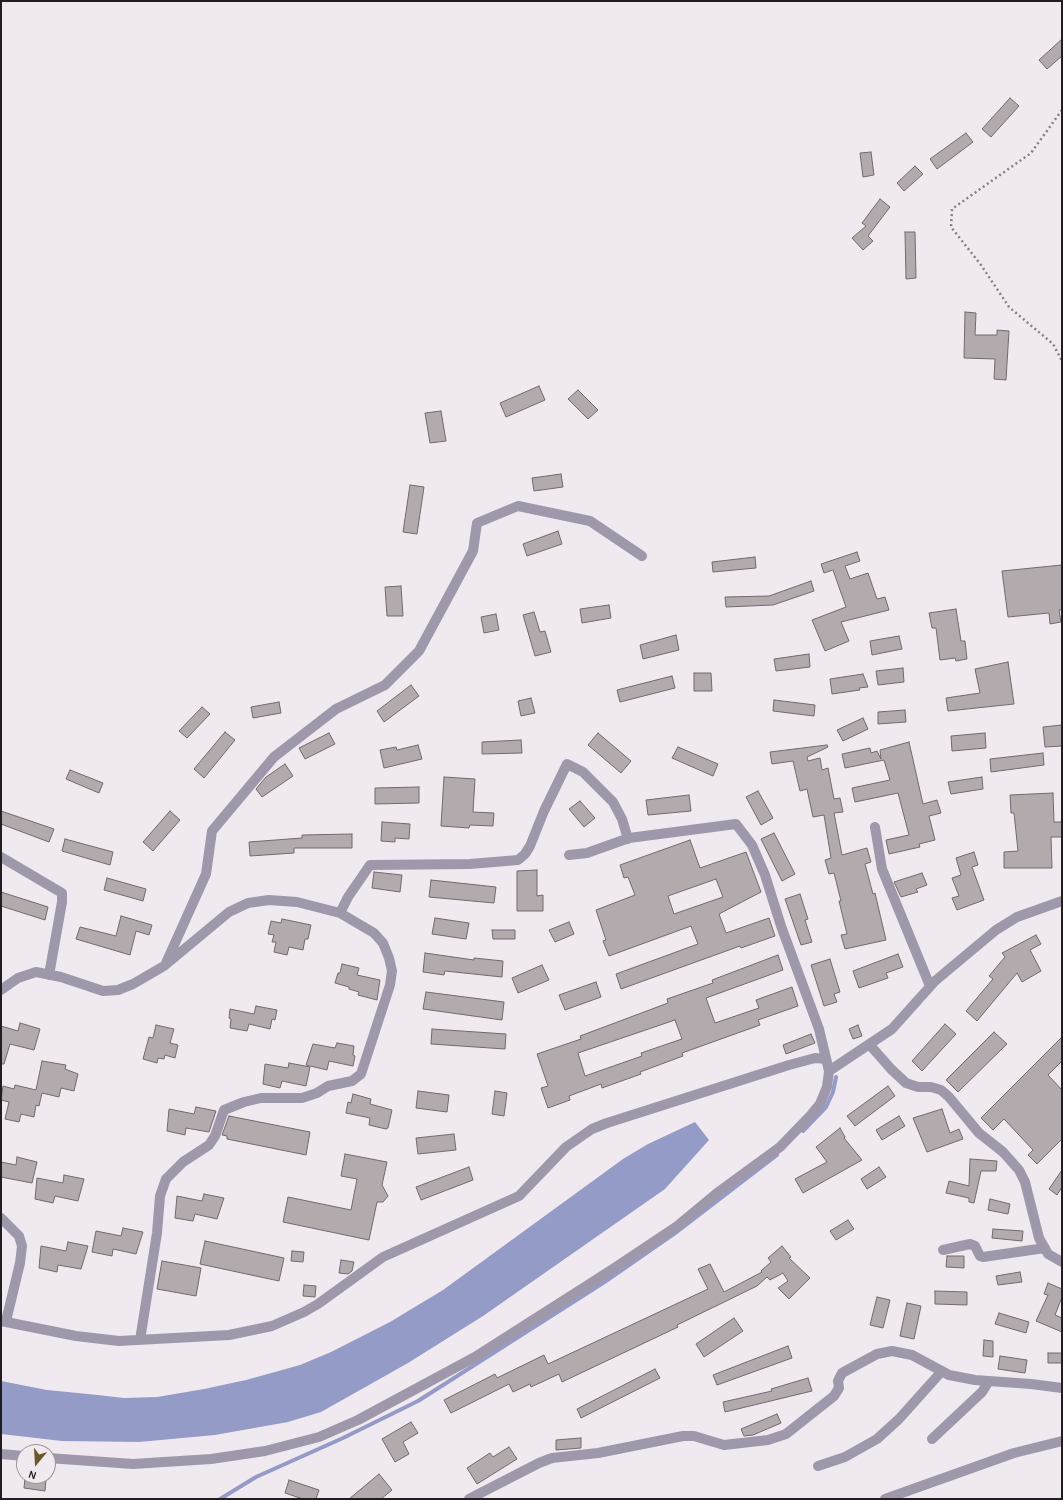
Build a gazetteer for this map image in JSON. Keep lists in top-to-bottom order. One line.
{"north":"bottom"}
